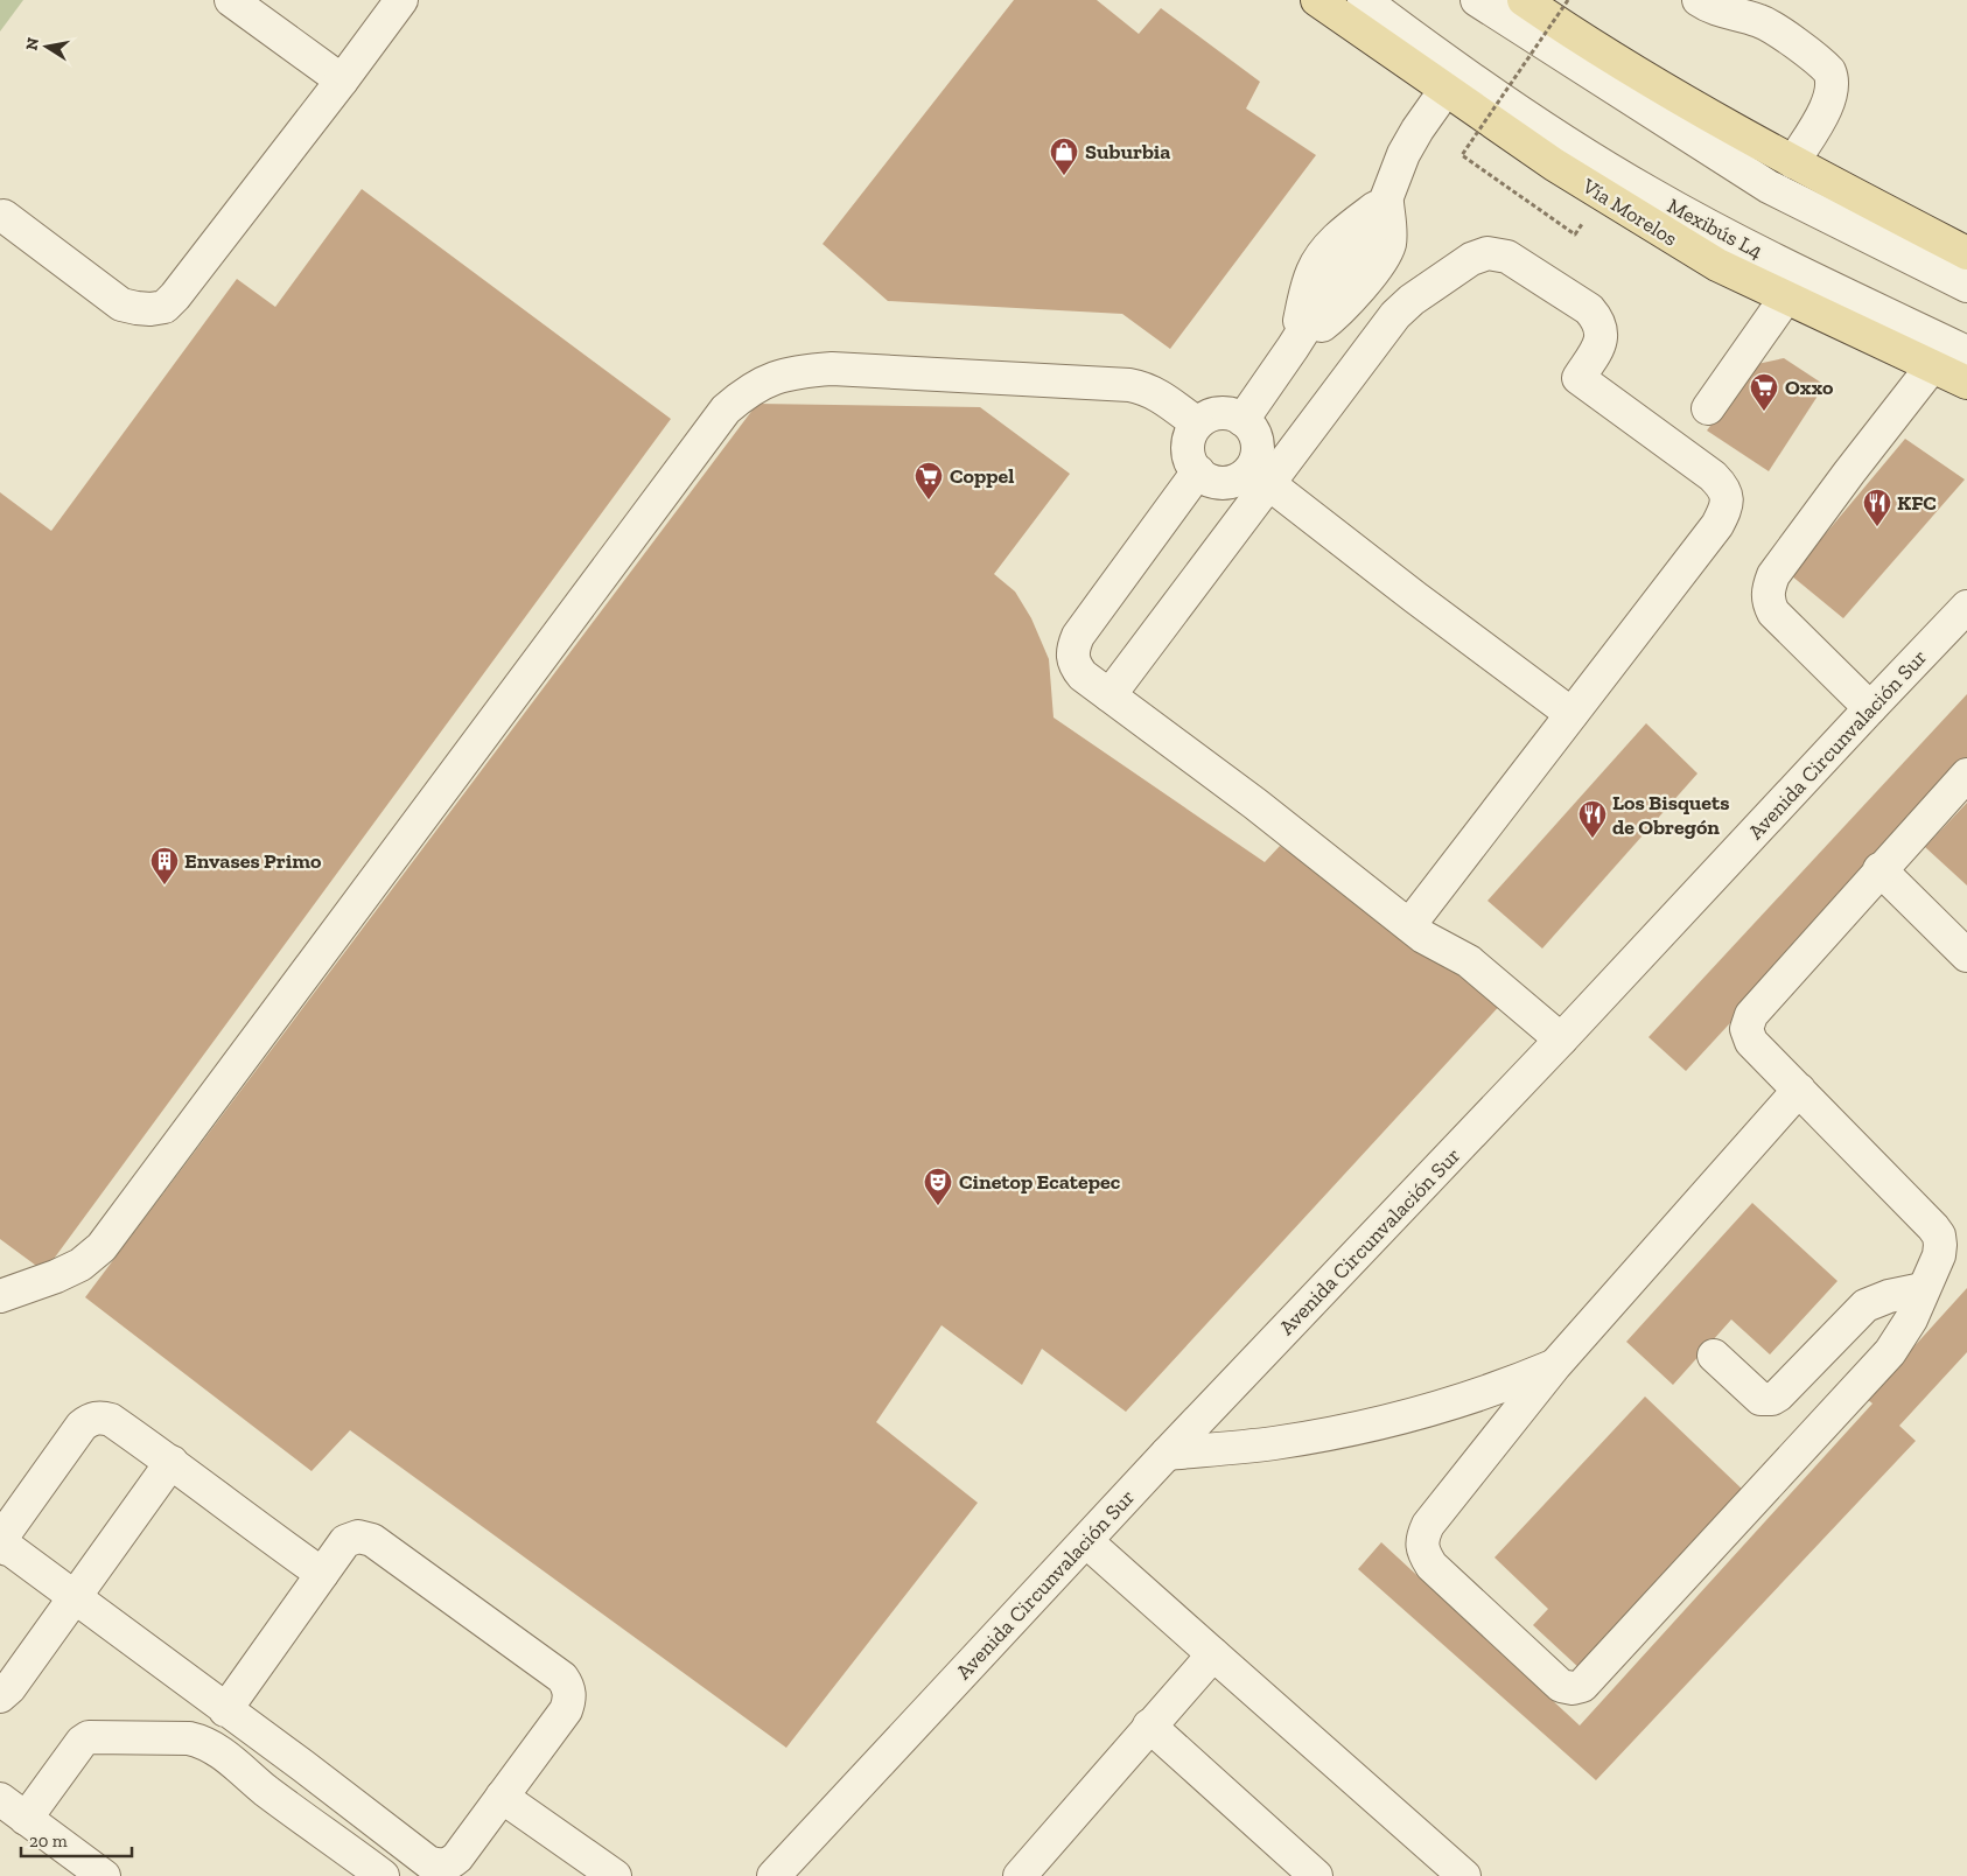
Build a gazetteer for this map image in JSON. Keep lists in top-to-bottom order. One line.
{"streets":{"main road":["Vía Morelos"],"street":["Mexibús L4","Avenida Circunvalación Sur"]},"places":{"shop":["Suburbia"],"supermarket":["Oxxo","Coppel"],"restaurant":["KFC","Los Bisquets de Obregón"],"building":["Envases Primo"],"theatre":["Cinetop Ecatepec"]},"scale_bar":"20 m","north":"left"}
